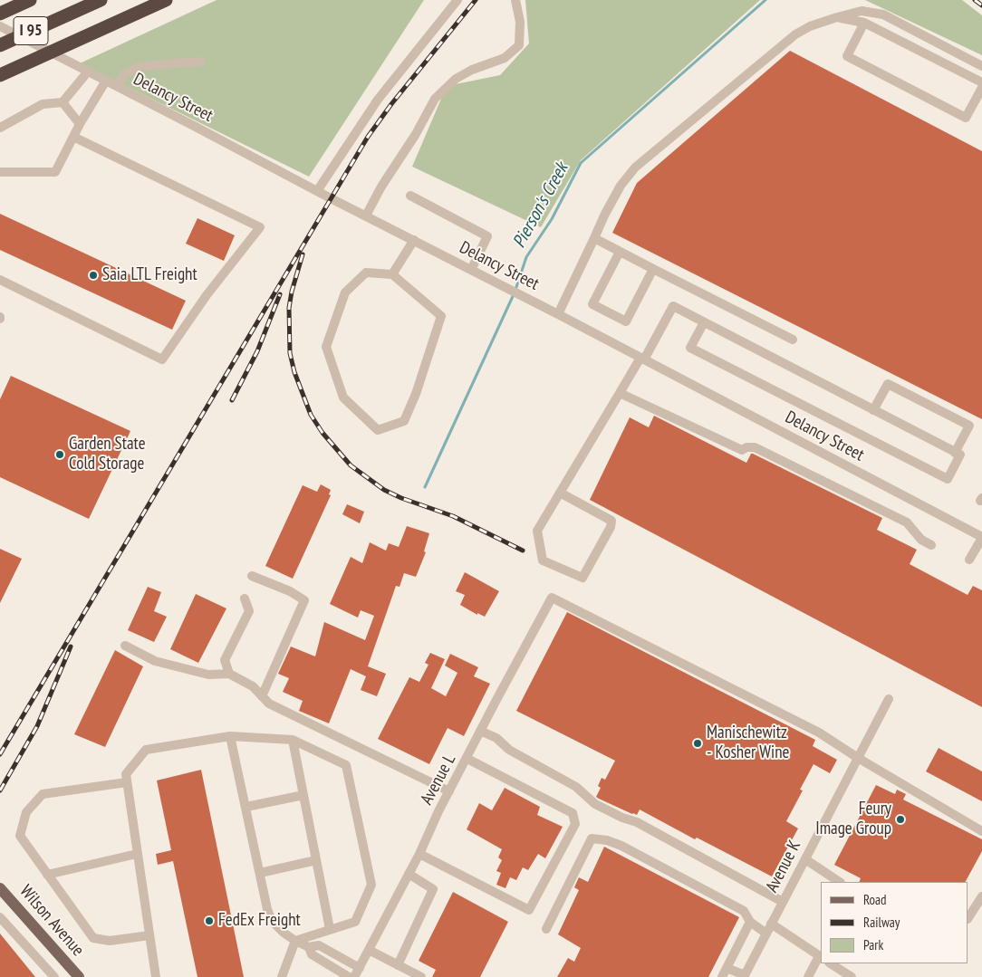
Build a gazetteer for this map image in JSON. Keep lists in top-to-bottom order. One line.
{"streets":{"highway":["I 95"],"main road":["Wilson Avenue"],"street":["Delancy Street","Avenue L","Avenue K"]},"crossings":[["Avenue L","Avenue K"]],"water":["Pierson's Creek"],"places":["Saia LTL Freight","Garden State Cold Storage","Manischewitz - Kosher Wine","Feury Image Group","FedEx Freight"],"legend":["Road","Railway","Park"]}
